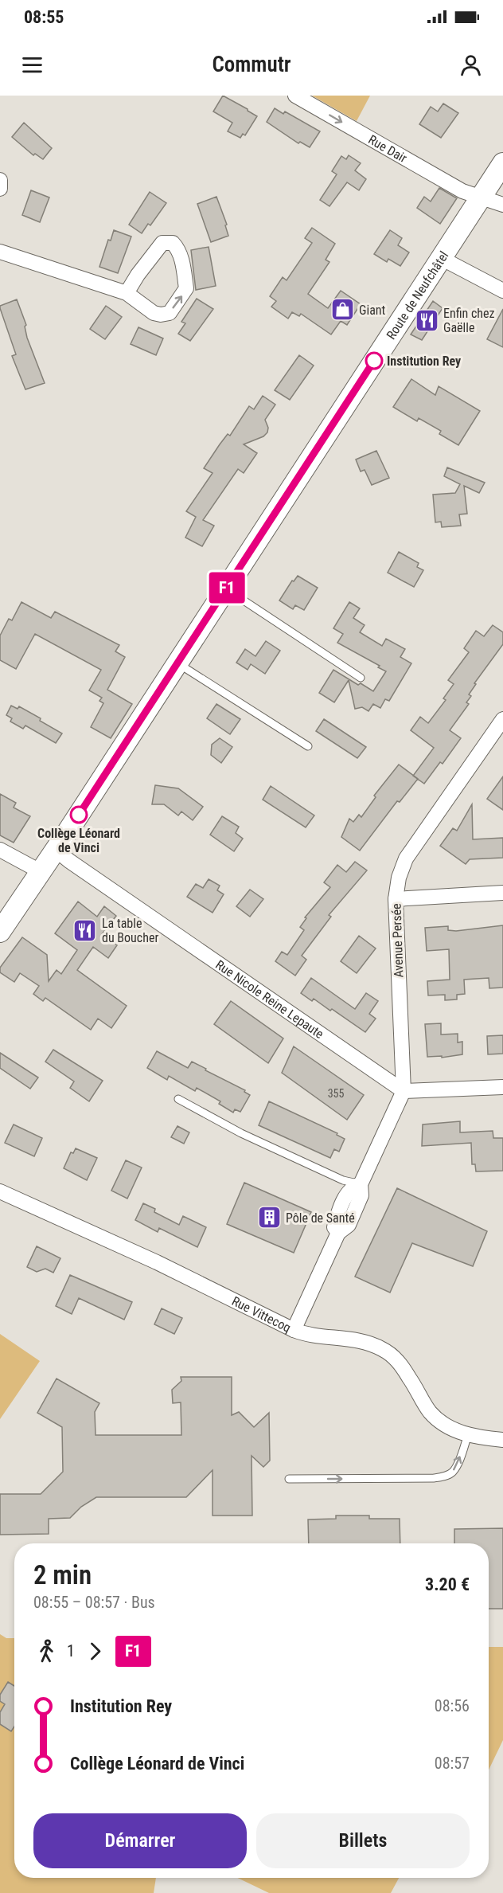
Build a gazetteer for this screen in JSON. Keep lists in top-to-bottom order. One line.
{"streets":{"main road":["Route de Neufchâtel"],"street":["Rue Dair","Avenue Persée","Rue Nicole Reine Lepaute","Rue Vittecoq"]},"crossings":[["Rue Dair","Route de Neufchâtel"],["Route de Neufchâtel","Rue Nicole Reine Lepaute"],["Avenue Persée","Rue Nicole Reine Lepaute"],["Avenue Persée","Rue Vittecoq"]],"one_way":["Rue Dair"],"places":{"shop":["Giant"],"restaurant":["Enfin chez Gaëlle","La table du Boucher"],"other":["Institution Rey","Collège Léonard de Vinci"],"building":["Pôle de Santé"]},"lines":["bus line F1"],"house_numbers":["355"],"page":{"status":"08:55","header":"Commutr","on_map":"F1","heading":["2 min","08:55 – 08:57 · Bus","3.20 €"],"legs":["1","F1"],"list":[{"name":"Institution Rey","value":"08:56"},{"name":"Collège Léonard de Vinci","value":"08:57"}],"buttons":["Démarrer","Billets"]}}
